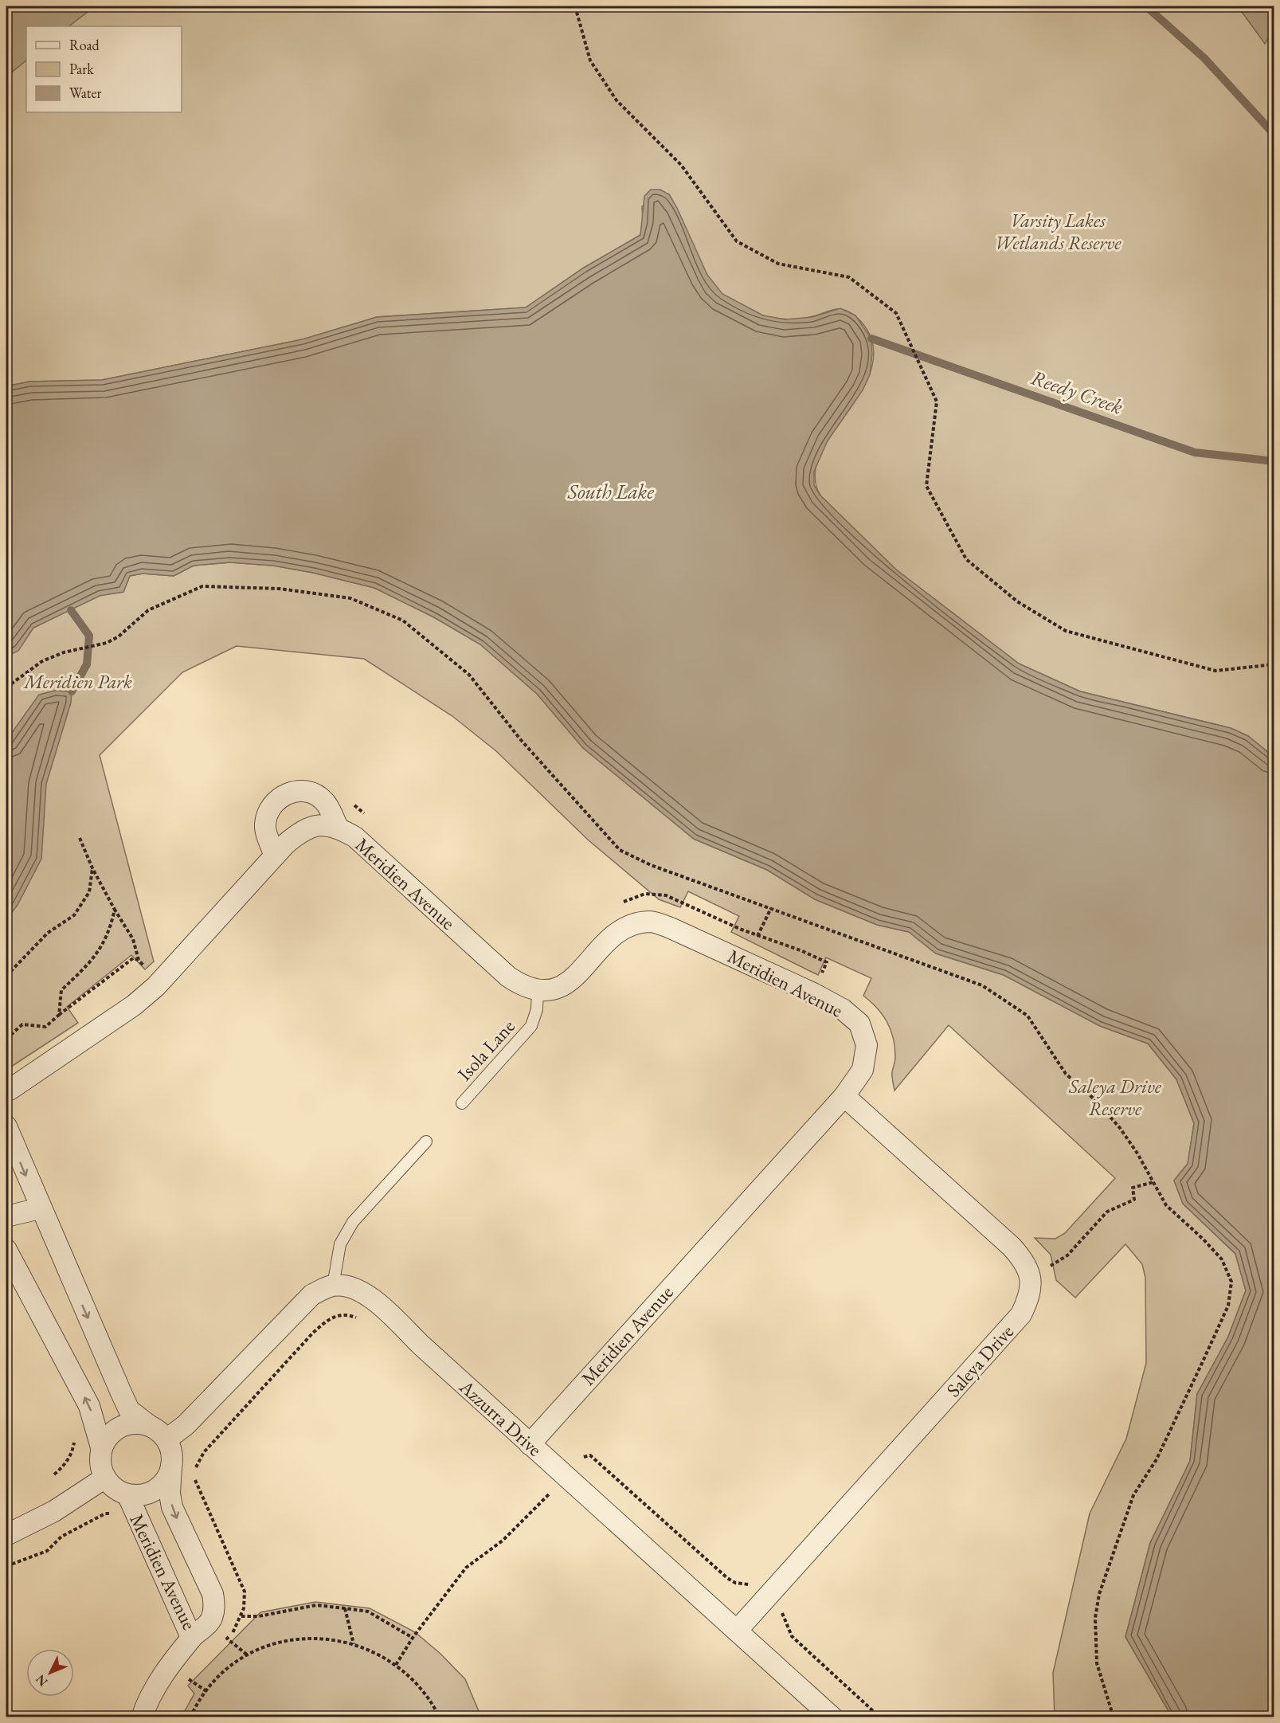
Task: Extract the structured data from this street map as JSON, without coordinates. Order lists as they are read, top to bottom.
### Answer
{
  "streets": {
    "street": ["Meridien Avenue", "Saleya Drive", "Azzurra Drive"],
    "lane": ["Isola Lane"]
  },
  "crossings": [
    ["Meridien Avenue", "Isola Lane"],
    ["Meridien Avenue", "Azzurra Drive"],
    ["Saleya Drive", "Azzurra Drive"]
  ],
  "water": ["Reedy Creek", "South Lake"],
  "parks": ["Varsity Lakes Wetlands Reserve", "Meridien Park", "Saleya Drive Reserve"],
  "legend": ["Road", "Park", "Water"],
  "north": "bottom left"
}
